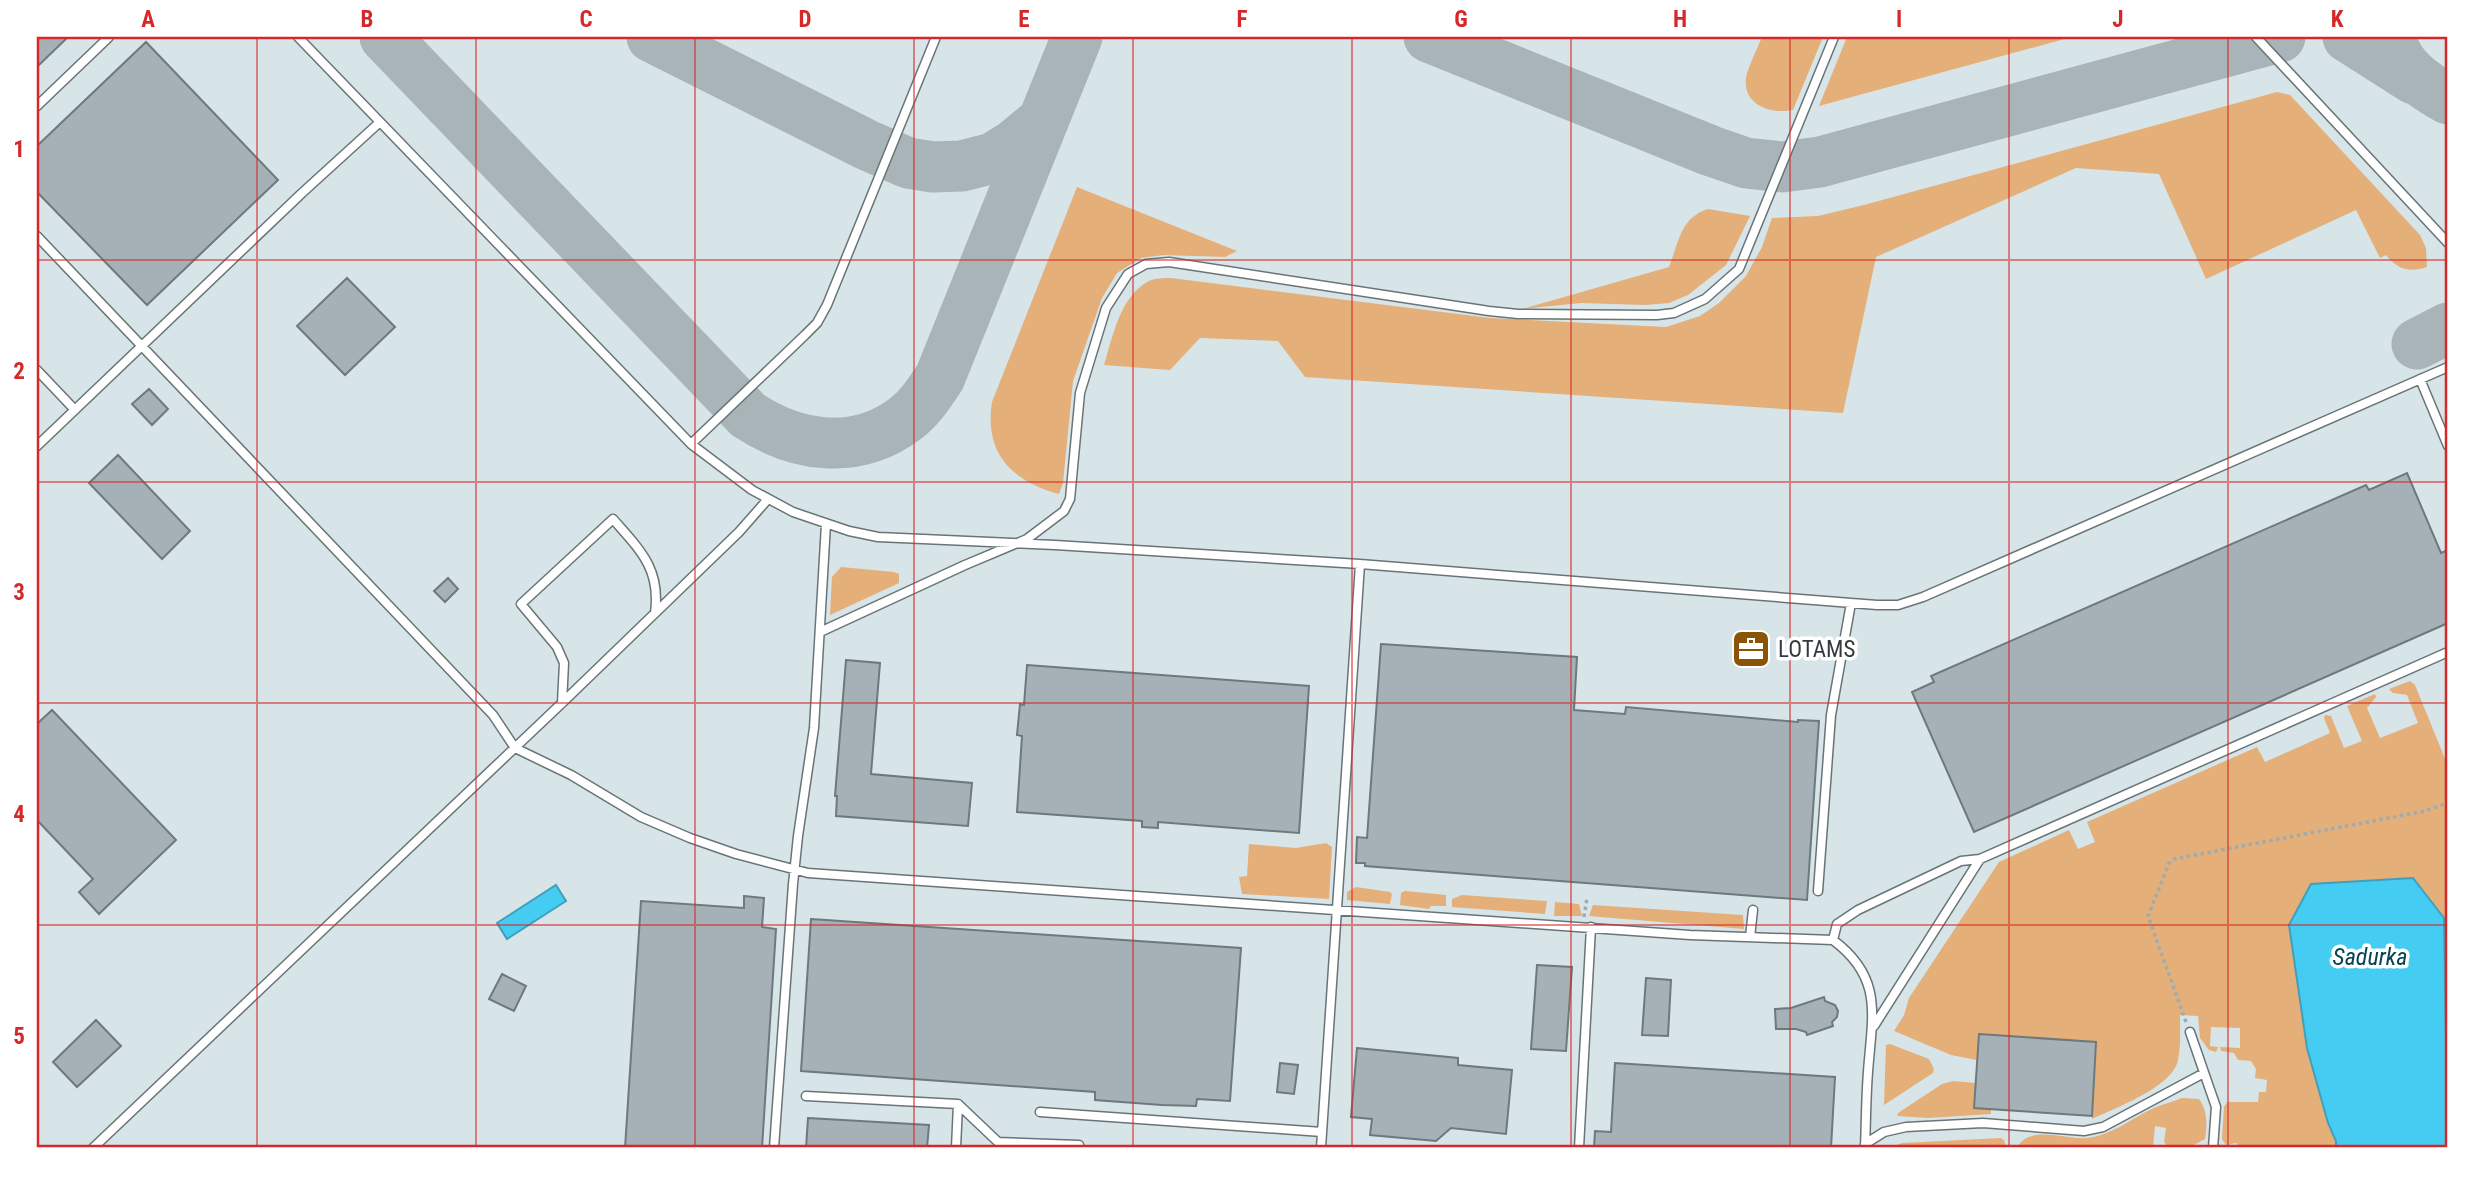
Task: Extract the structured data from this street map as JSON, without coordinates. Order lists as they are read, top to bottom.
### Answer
{
  "water": ["Sadurka"],
  "places": {
    "office": ["LOTAMS"]
  },
  "grid": {
    "columns": [
      "A",
      "B",
      "C",
      "D",
      "E",
      "F",
      "G",
      "H",
      "I",
      "J",
      "K"
    ],
    "rows": [
      "1",
      "2",
      "3",
      "4",
      "5"
    ]
  }
}
